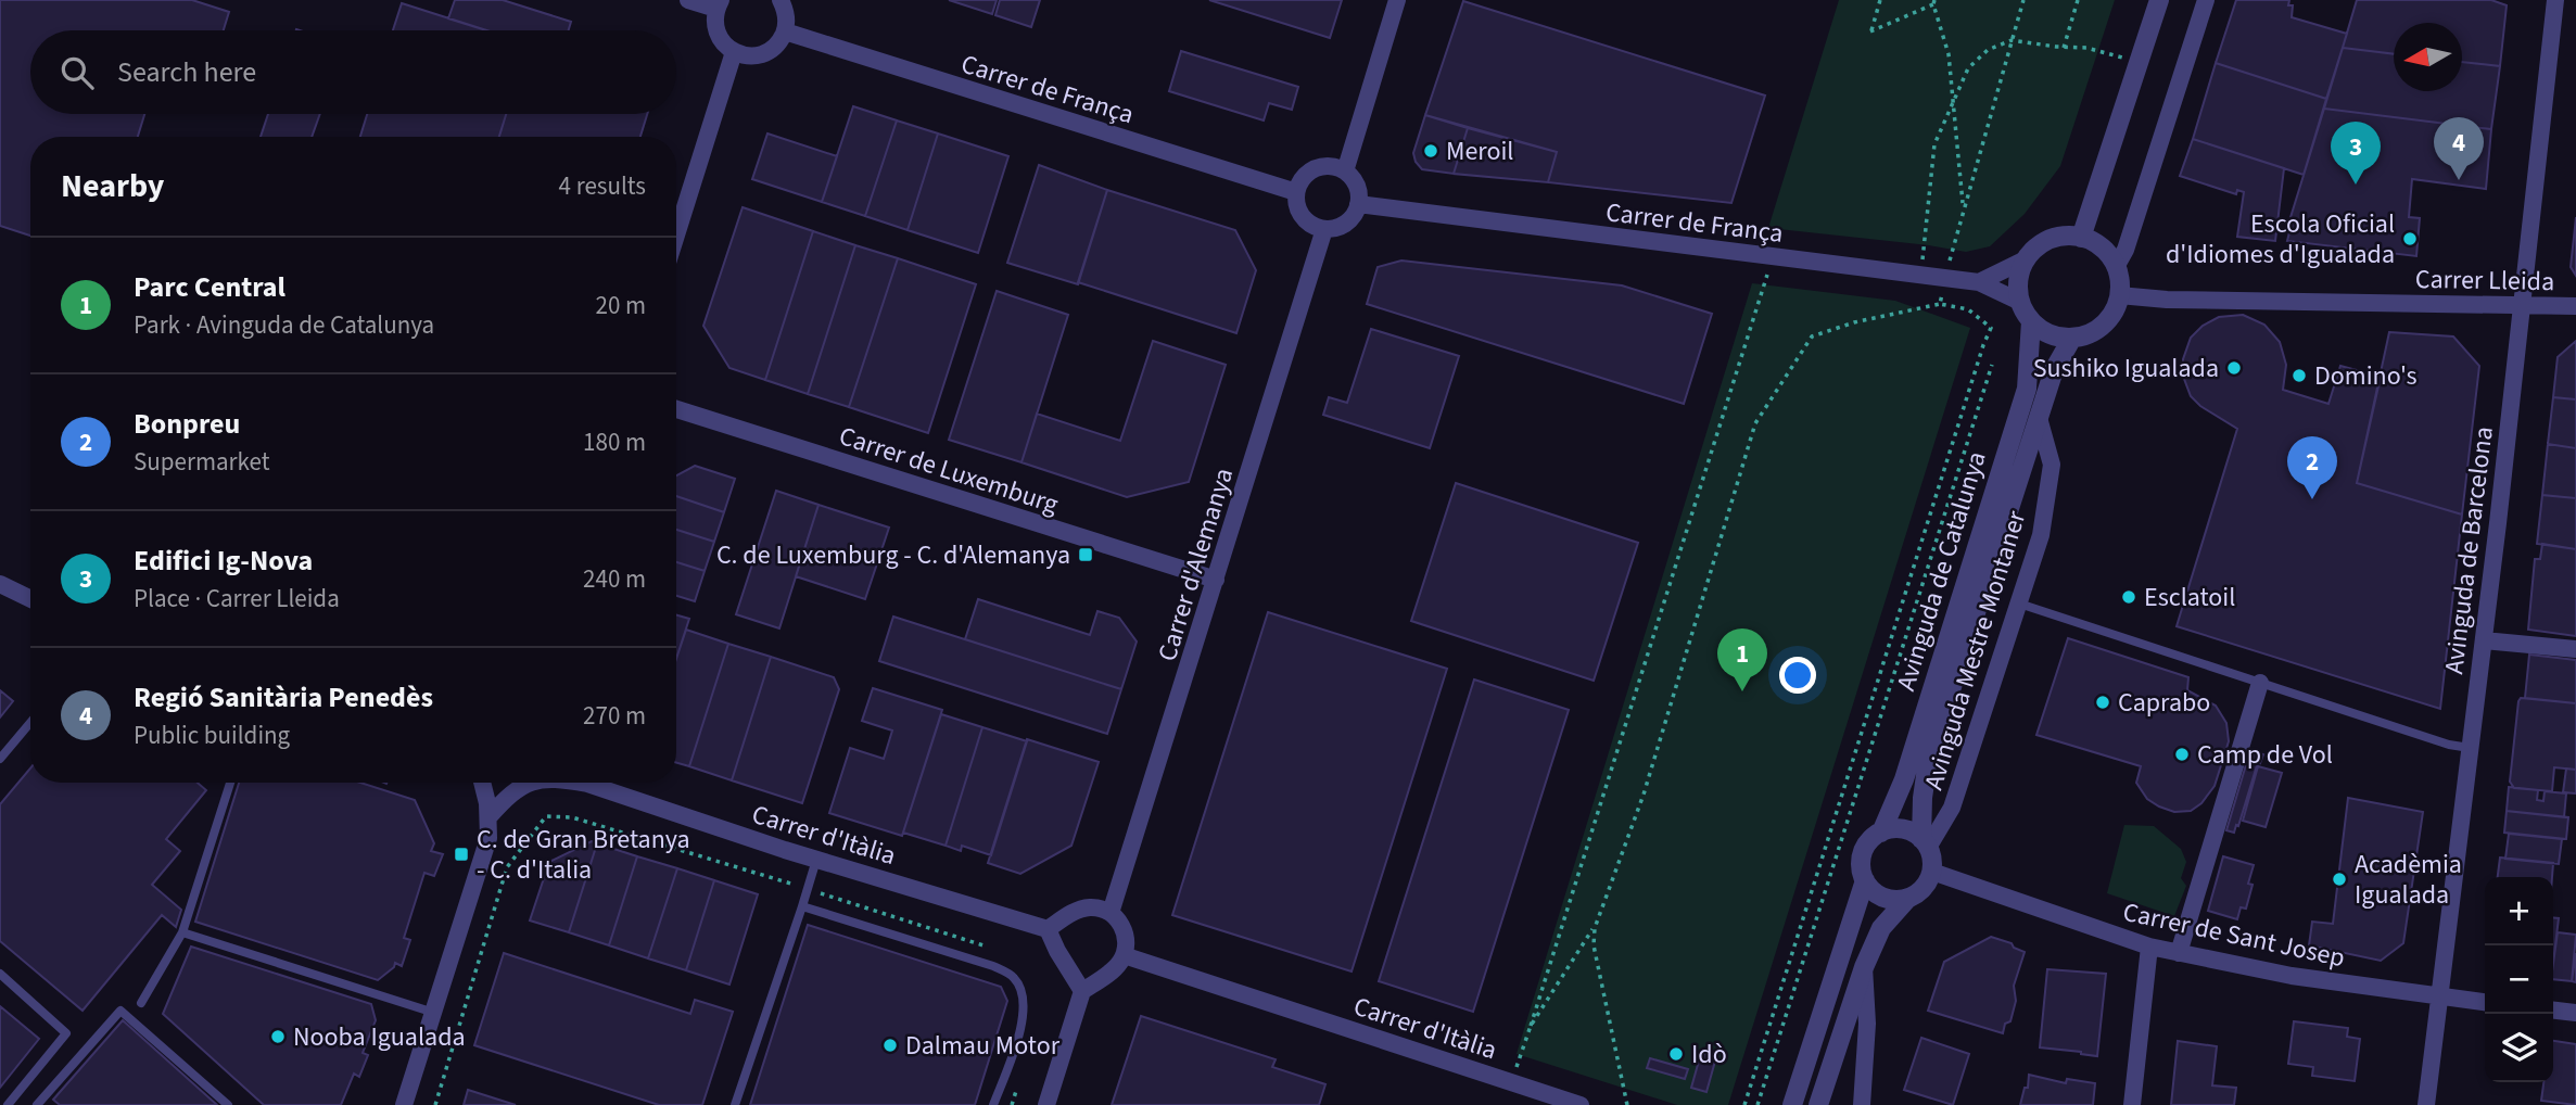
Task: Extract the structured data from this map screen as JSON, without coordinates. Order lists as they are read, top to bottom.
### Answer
{
  "streets": {
    "street": [
      "Carrer de França",
      "Carrer Lleida",
      "Carrer de Luxemburg",
      "Avinguda de Barcelona",
      "Carrer d'Alemanya",
      "Avinguda de Catalunya",
      "Avinguda Mestre Montaner",
      "Carrer d'Itàlia",
      "Carrer de Sant Josep"
    ]
  },
  "crossings": [
    ["Carrer de França", "Carrer Lleida"],
    ["Carrer de França", "Carrer d'Alemanya"],
    ["Carrer de França", "Avinguda de Catalunya"],
    ["Carrer Lleida", "Avinguda de Barcelona"],
    ["Carrer Lleida", "Avinguda de Catalunya"],
    ["Carrer de Luxemburg", "Carrer d'Alemanya"],
    ["Avinguda de Barcelona", "Carrer de Sant Josep"],
    ["Carrer d'Alemanya", "Carrer d'Itàlia"],
    ["Avinguda de Catalunya", "Avinguda Mestre Montaner"],
    ["Avinguda de Catalunya", "Carrer de Sant Josep"],
    ["Avinguda Mestre Montaner", "Carrer de Sant Josep"]
  ],
  "places": {
    "other": [
      "Meroil",
      "Escola Oficial d'Idiomes d'Igualada",
      "Sushiko Igualada",
      "Domino's",
      "Esclatoil",
      "Caprabo",
      "Camp de Vol",
      "Acadèmia Igualada",
      "Nooba Igualada",
      "Dalmau Motor",
      "Idò"
    ],
    "transit": ["C. de Luxemburg - C. d'Alemanya", "C. de Gran Bretanya - C. d'Italia"]
  },
  "north": "left",
  "page": {
    "search": "Search here",
    "pins": [
      "4",
      "3",
      "2",
      "1"
    ],
    "heading": ["Nearby", "4 results"],
    "list": [
      {
        "mark": "1",
        "name": "Parc Central",
        "note": "Park · Avinguda de Catalunya",
        "value": "20 m"
      },
      {
        "mark": "2",
        "name": "Bonpreu",
        "note": "Supermarket",
        "value": "180 m"
      },
      {
        "mark": "3",
        "name": "Edifici Ig-Nova",
        "note": "Place · Carrer Lleida",
        "value": "240 m"
      },
      {
        "mark": "4",
        "name": "Regió Sanitària Penedès",
        "note": "Public building",
        "value": "270 m"
      }
    ],
    "map_buttons": ["+", "−"]
  }
}
